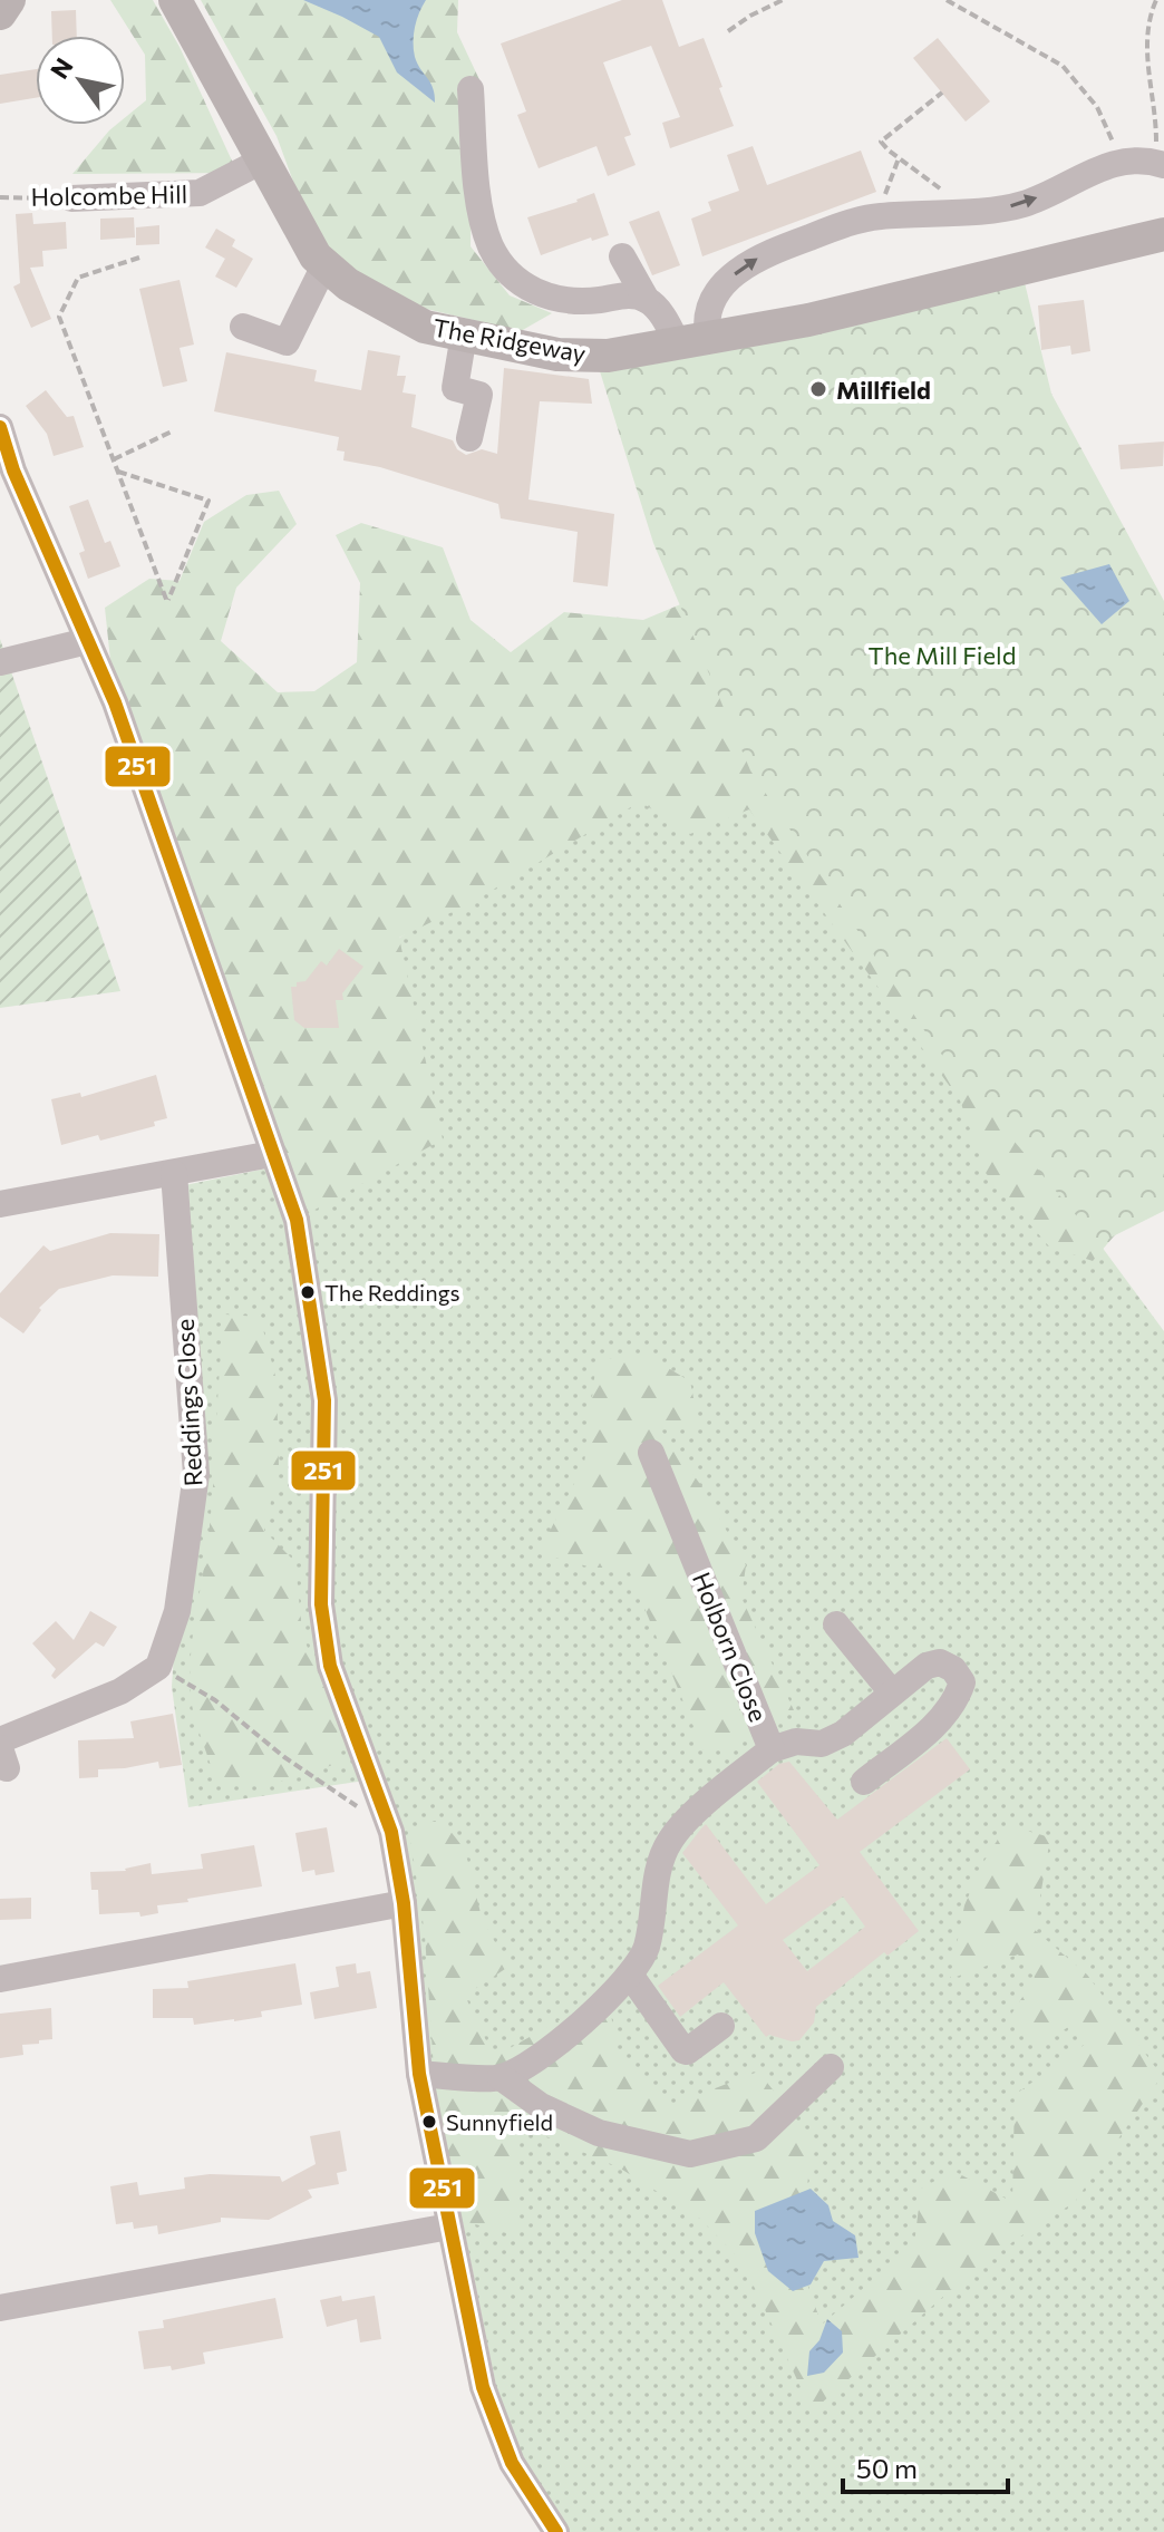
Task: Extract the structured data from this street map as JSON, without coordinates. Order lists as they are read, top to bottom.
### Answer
{
  "streets": {
    "main road": ["The Ridgeway"],
    "street": ["Holcombe Hill", "Reddings Close", "Holborn Close"]
  },
  "crossings": [
    ["Holcombe Hill", "The Ridgeway"]
  ],
  "parks": ["The Mill Field"],
  "places": ["Millfield", "The Reddings", "Sunnyfield"],
  "lines": ["transit line 251"],
  "scale_bar": "50 m",
  "north": "top left"
}
